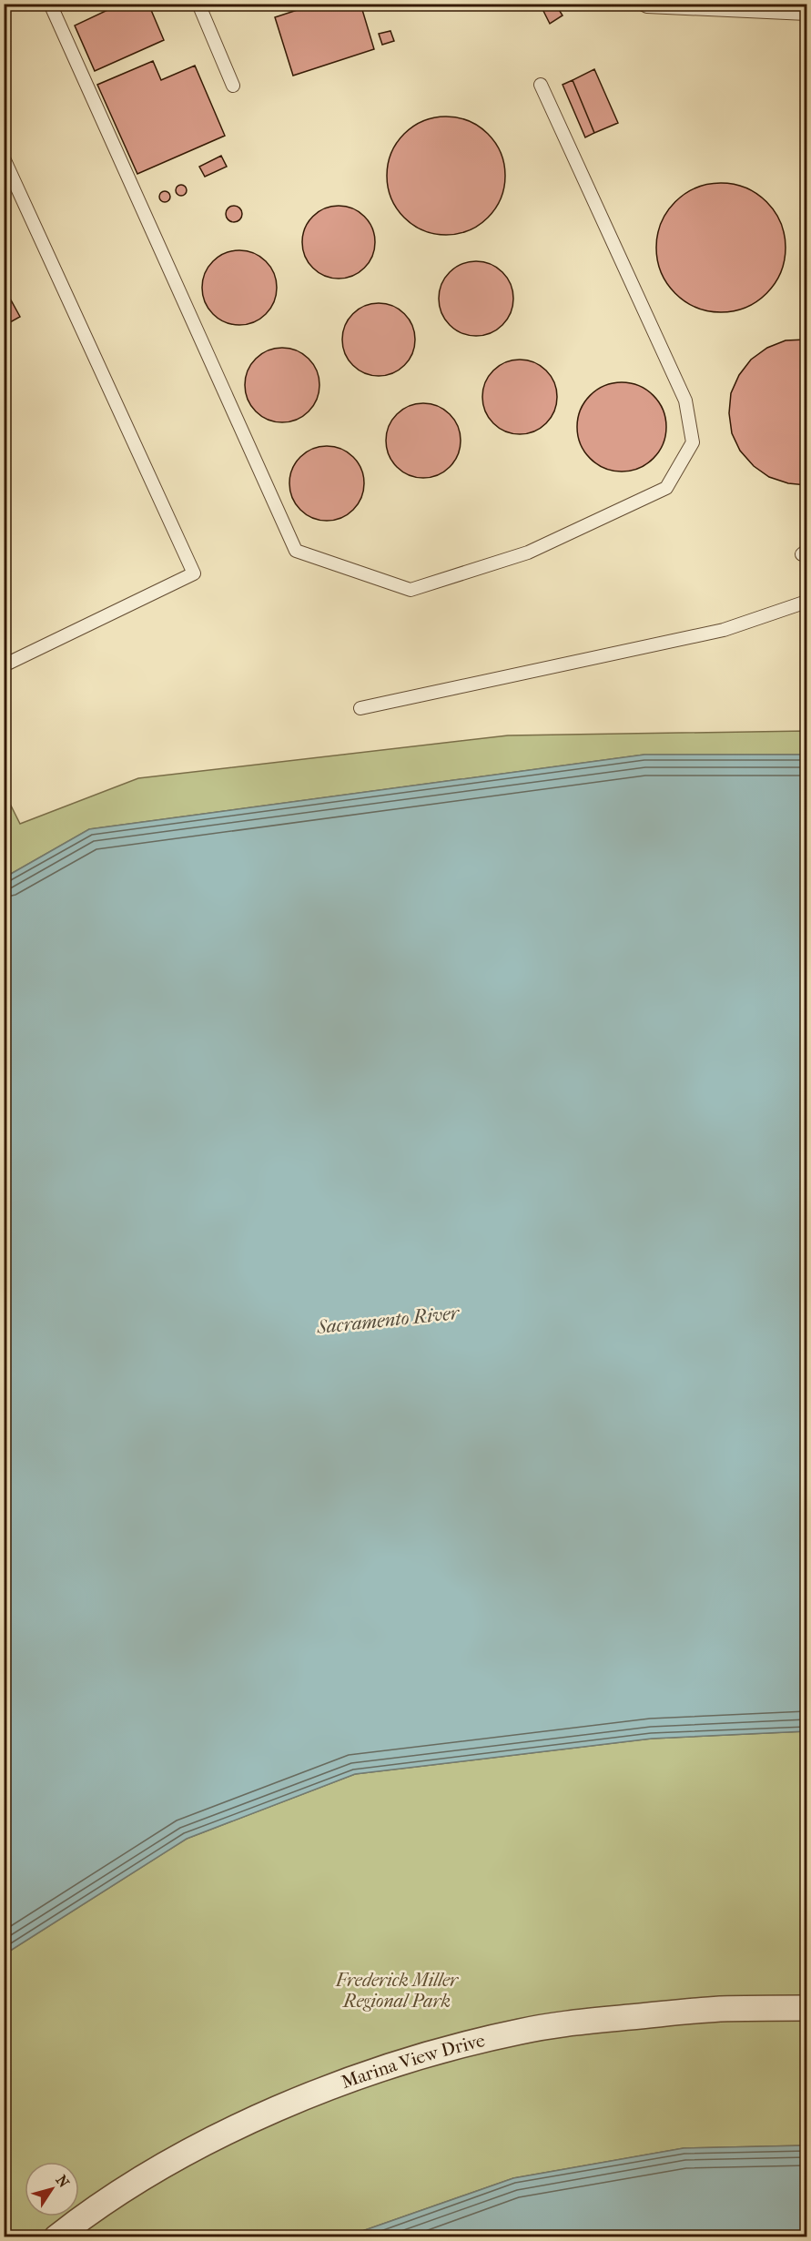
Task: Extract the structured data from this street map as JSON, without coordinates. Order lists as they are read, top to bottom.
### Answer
{
  "streets": {
    "street": ["Marina View Drive"]
  },
  "water": ["Sacramento River"],
  "parks": ["Frederick Miller Regional Park"],
  "north": "top right"
}
